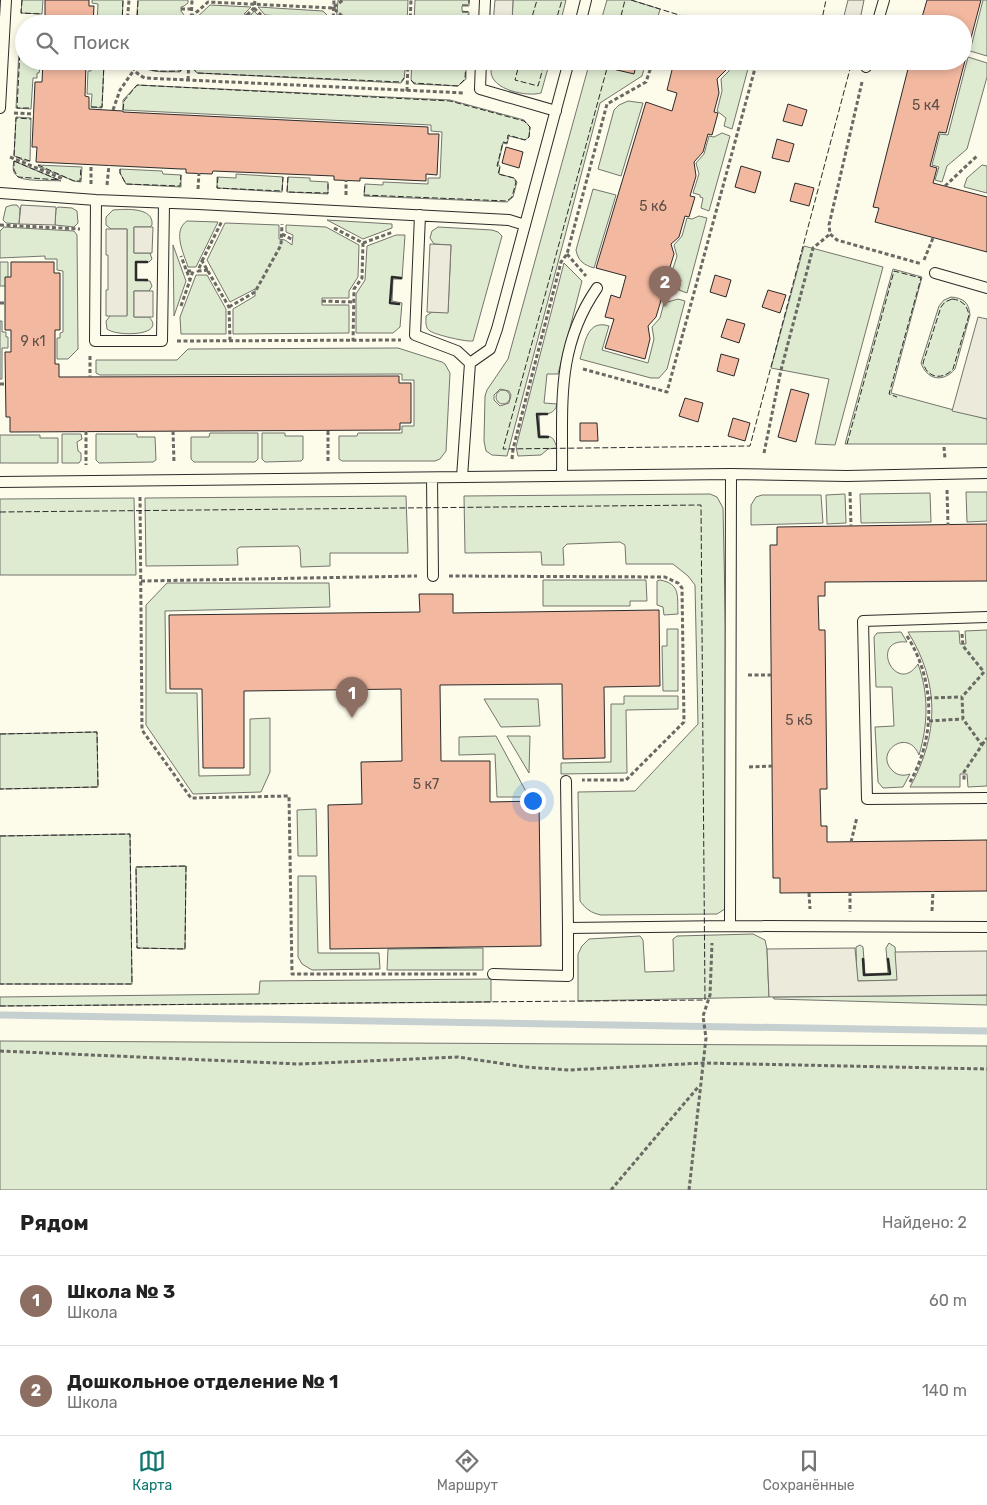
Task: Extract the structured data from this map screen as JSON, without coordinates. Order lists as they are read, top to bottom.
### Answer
{
  "house_numbers": [
    "5 к4",
    "5 к6",
    "9 к1",
    "5 к5",
    "5 к7"
  ],
  "page": {
    "search": "Поиск",
    "pins": ["2", "1"],
    "heading": ["Рядом", "Найдено: 2"],
    "list": [
      {
        "mark": "1",
        "name": "Школа № 3",
        "note": "Школа",
        "value": "60 m"
      },
      {
        "mark": "2",
        "name": "Дошкольное отделение № 1",
        "note": "Школа",
        "value": "140 m"
      }
    ],
    "nav": ["Карта", "Маршрут", "Сохранённые"]
  }
}
